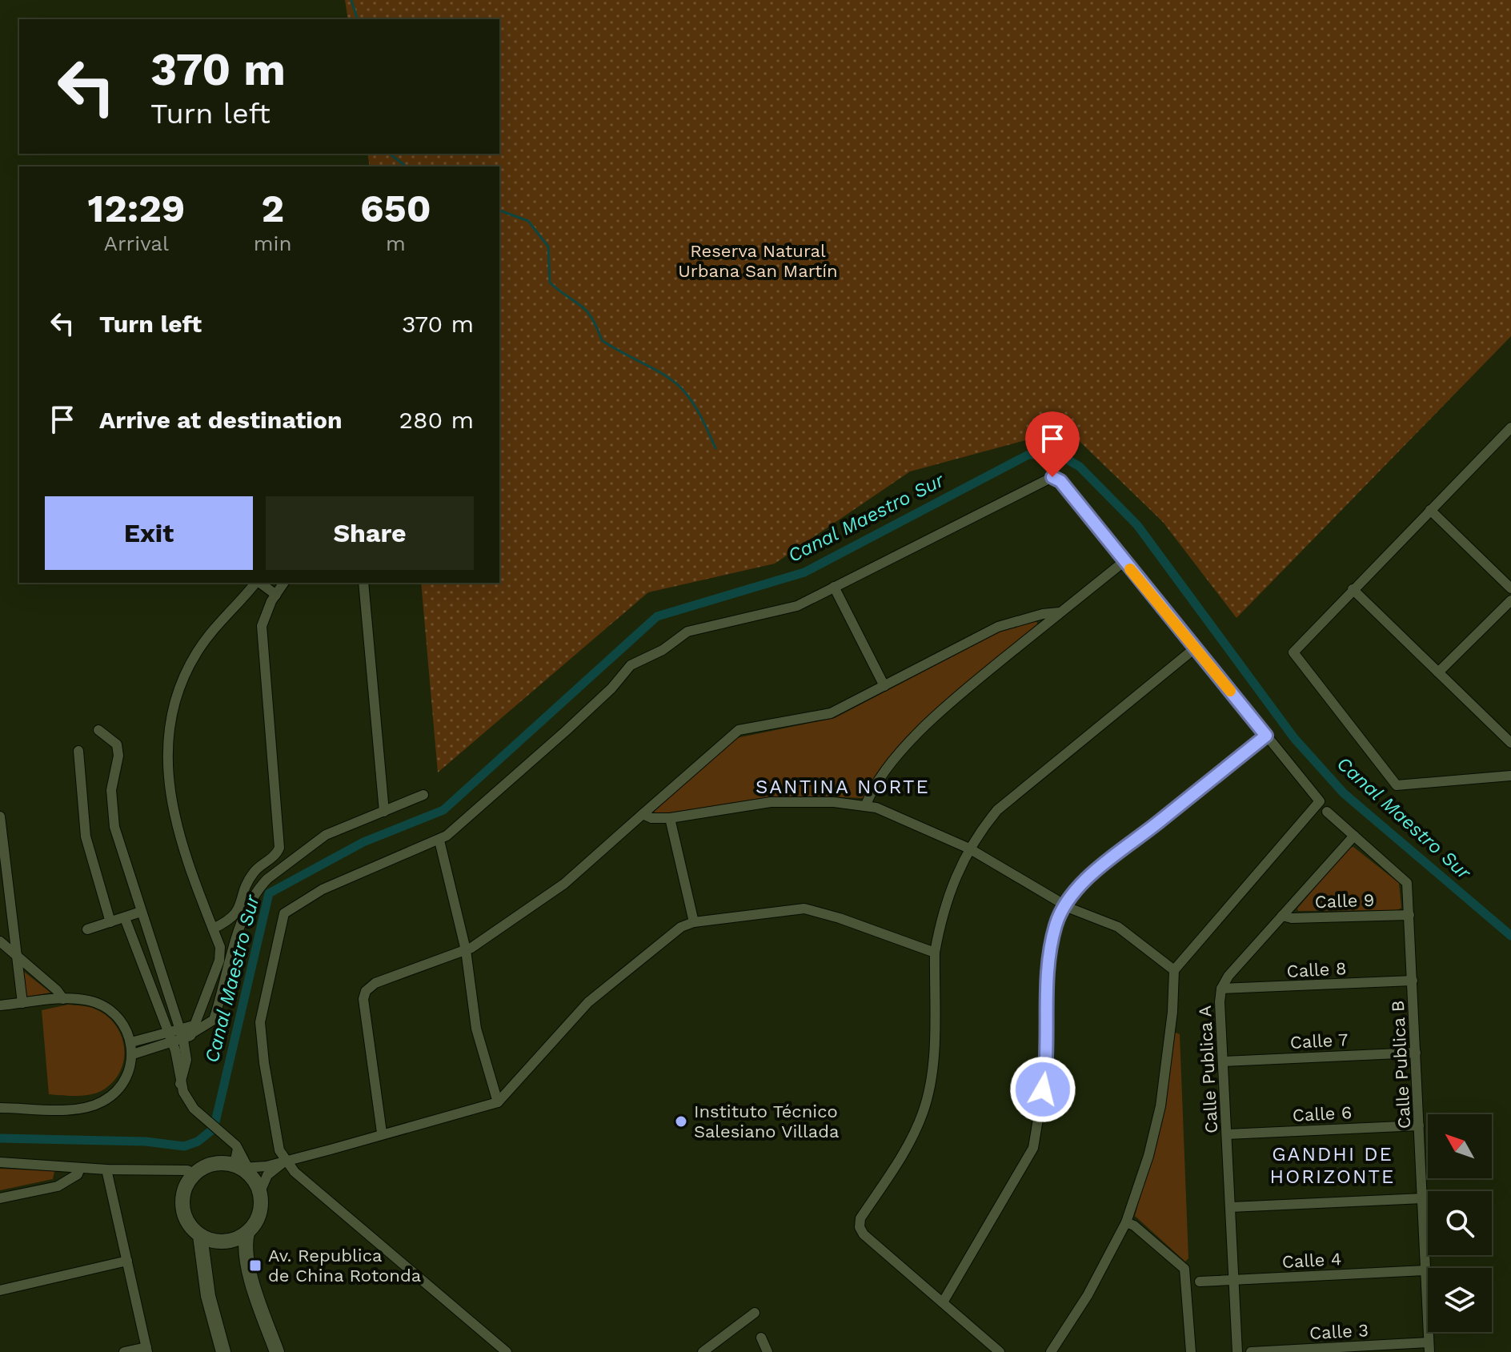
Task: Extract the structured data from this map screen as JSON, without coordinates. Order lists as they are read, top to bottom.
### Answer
{
  "streets": {
    "street": [
      "Calle 9",
      "Calle 8",
      "Calle 7",
      "Calle Publica B",
      "Calle Publica A",
      "Calle 6",
      "Calle 4",
      "Calle 3"
    ]
  },
  "crossings": [
    ["Calle 9", "Calle Publica B"],
    ["Calle 9", "Calle Publica A"],
    ["Calle 8", "Calle Publica B"],
    ["Calle 8", "Calle Publica A"],
    ["Calle 7", "Calle Publica B"],
    ["Calle 7", "Calle Publica A"],
    ["Calle Publica B", "Calle Publica A"],
    ["Calle Publica B", "Calle 6"],
    ["Calle Publica B", "Calle 4"],
    ["Calle Publica B", "Calle 3"],
    ["Calle Publica A", "Calle 6"],
    ["Calle Publica A", "Calle 4"]
  ],
  "districts": ["SANTINA NORTE", "GANDHI DE HORIZONTE"],
  "water": ["Canal Maestro Sur"],
  "parks": ["Reserva Natural Urbana San Martín"],
  "places": {
    "other": ["Instituto Técnico Salesiano Villada"],
    "transit": ["Av. Republica de China Rotonda"]
  },
  "north": "top left",
  "page": {
    "turn": ["370 m", "Turn left"],
    "eta": [
      "12:29",
      "Arrival",
      "2",
      "min",
      "650",
      "m"
    ],
    "list": [
      {
        "name": "Turn left",
        "value": "370 m"
      },
      {
        "name": "Arrive at destination",
        "value": "280 m"
      }
    ],
    "buttons": ["Exit", "Share"]
  }
}
